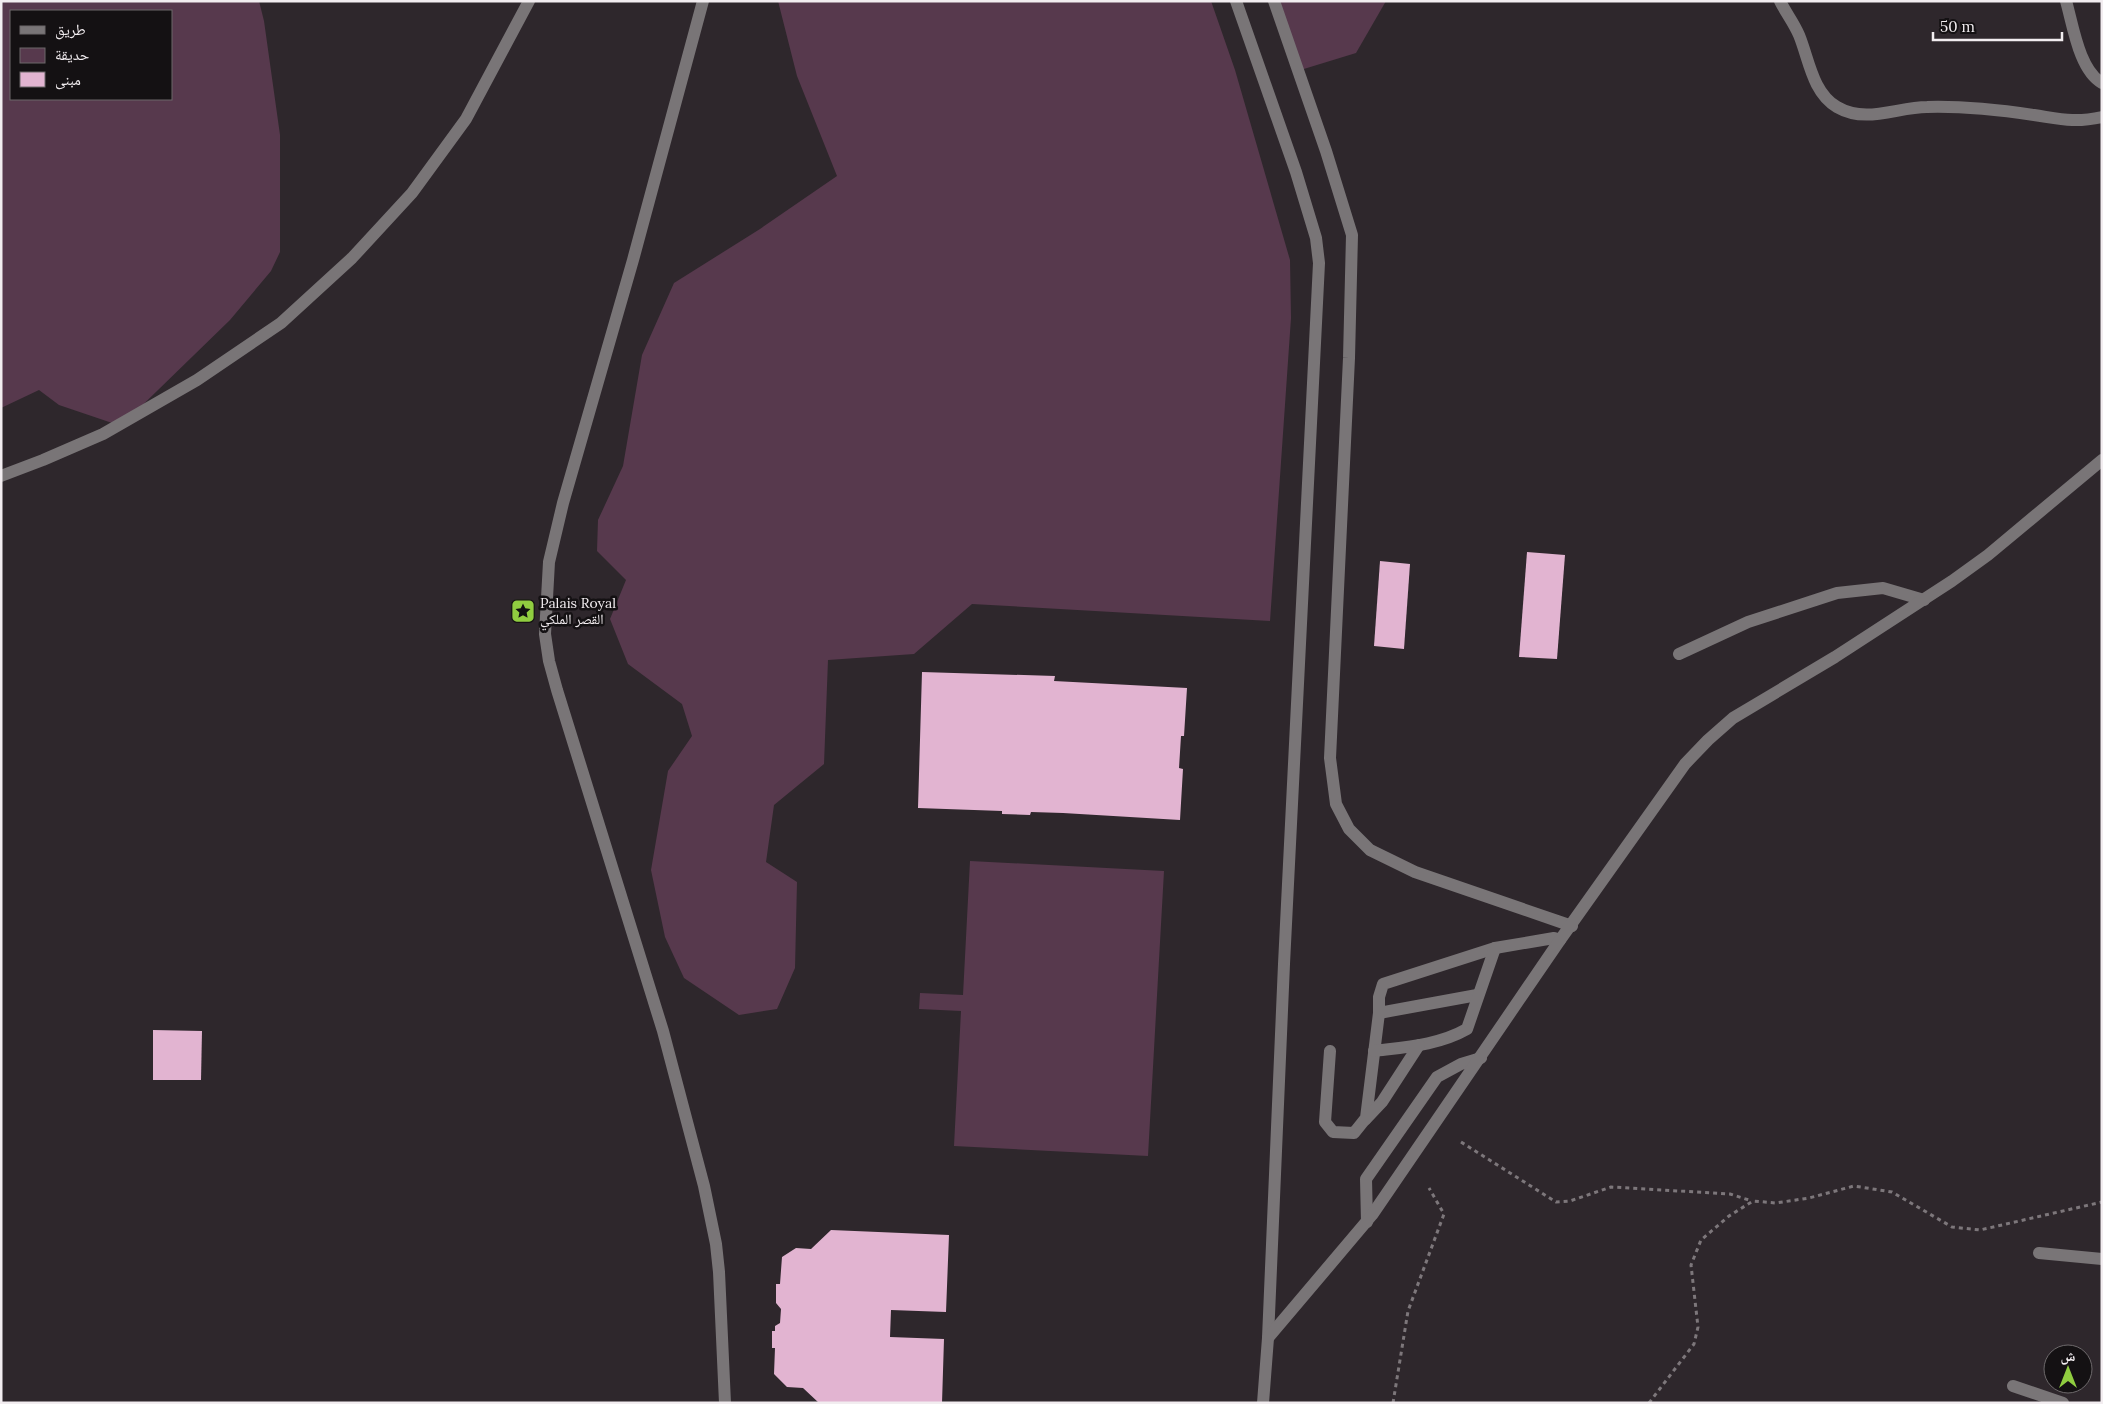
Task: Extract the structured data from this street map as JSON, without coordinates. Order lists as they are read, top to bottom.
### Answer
{
  "places": {
    "place": ["Palais Royal القصر الملكي"]
  },
  "legend": ["طريق", "حديقة", "مبنى"],
  "scale_bar": "50 m",
  "north": "top"
}
